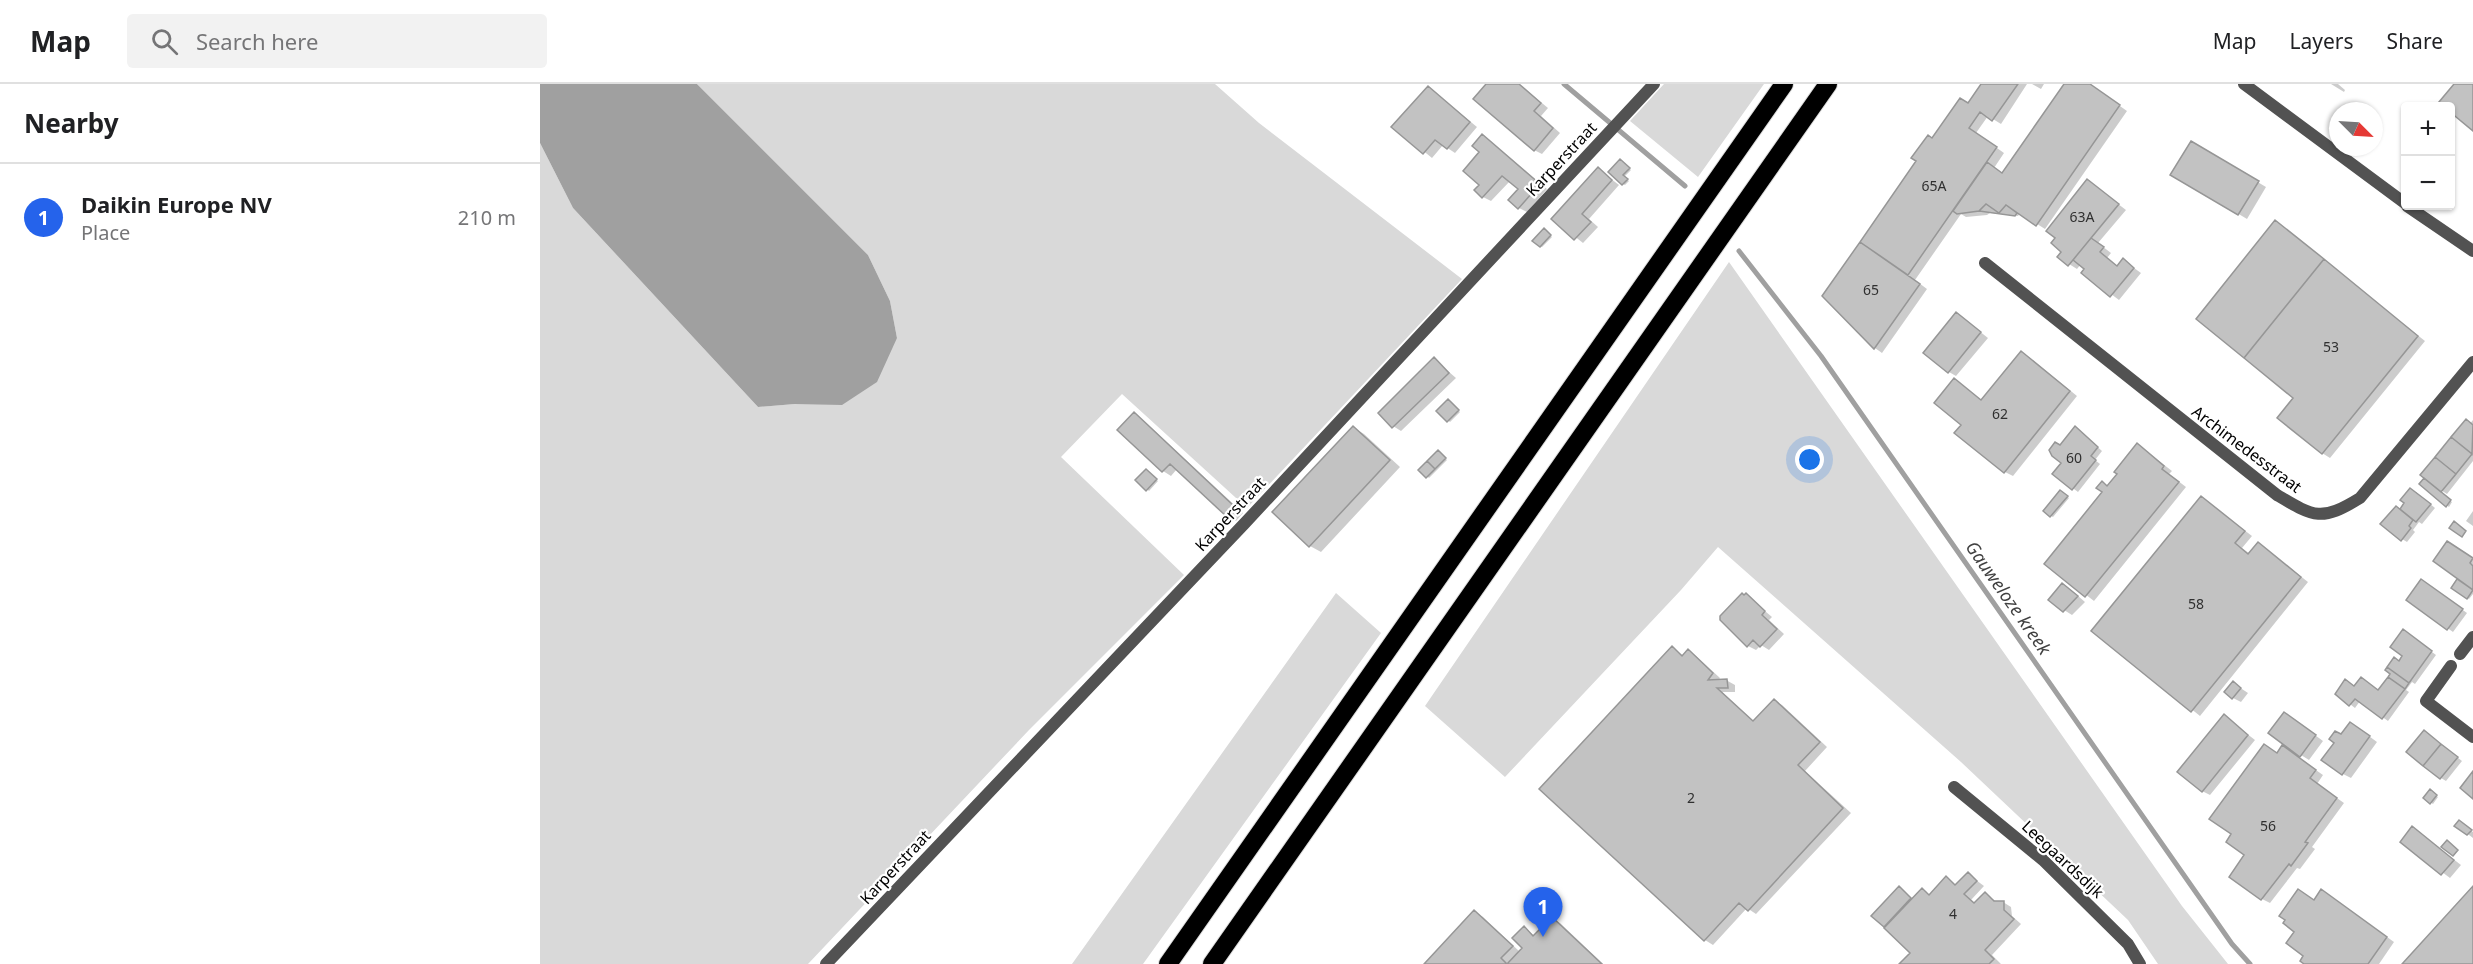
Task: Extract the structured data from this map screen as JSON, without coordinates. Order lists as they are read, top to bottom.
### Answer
{
  "streets": {
    "street": ["Karperstraat", "Archimedesstraat", "Leegaardsdijk"]
  },
  "water": ["Gauweloze kreek"],
  "house_numbers": [
    "65A",
    "63A",
    "65",
    "53",
    "62",
    "60",
    "58",
    "2",
    "56",
    "4"
  ],
  "north": "bottom right",
  "page": {
    "header": "Map",
    "search": "Search here",
    "nav": ["Map", "Layers", "Share"],
    "heading": "Nearby",
    "map_buttons": ["+", "−"],
    "list": [
      {
        "mark": "1",
        "name": "Daikin Europe NV",
        "note": "Place",
        "value": "210 m"
      }
    ],
    "pins": "1"
  }
}
